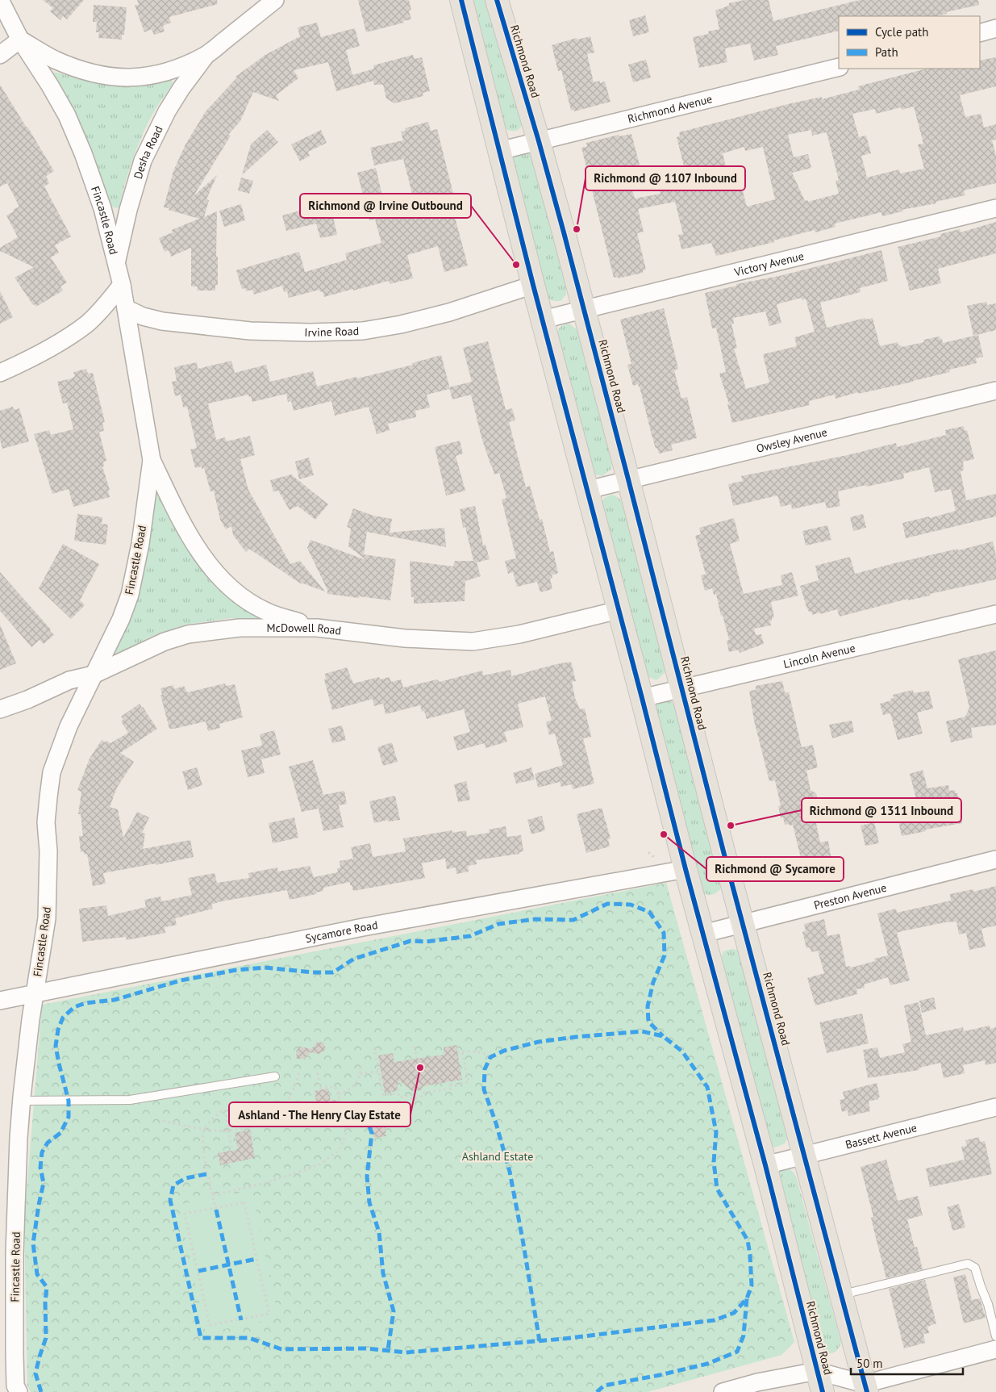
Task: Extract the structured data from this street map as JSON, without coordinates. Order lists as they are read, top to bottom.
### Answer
{
  "streets": {
    "main road": ["Richmond Road"],
    "street": [
      "Richmond Avenue",
      "Desha Road",
      "Fincastle Road",
      "Victory Avenue",
      "Irvine Road",
      "Owsley Avenue",
      "McDowell Road",
      "Lincoln Avenue",
      "Preston Avenue",
      "Sycamore Road",
      "Bassett Avenue"
    ]
  },
  "crossings": [
    ["Richmond Road", "Richmond Avenue"],
    ["Richmond Road", "Victory Avenue"],
    ["Richmond Road", "Irvine Road"],
    ["Richmond Road", "Owsley Avenue"],
    ["Richmond Road", "McDowell Road"],
    ["Richmond Road", "Lincoln Avenue"],
    ["Richmond Road", "Preston Avenue"],
    ["Richmond Road", "Sycamore Road"],
    ["Richmond Road", "Bassett Avenue"],
    ["Desha Road", "Fincastle Road"],
    ["Fincastle Road", "Irvine Road"],
    ["Fincastle Road", "McDowell Road"],
    ["Fincastle Road", "Sycamore Road"]
  ],
  "parks": ["Ashland Estate"],
  "places": [
    "Richmond @ 1107 Inbound",
    "Richmond @ Irvine Outbound",
    "Richmond @ 1311 Inbound",
    "Richmond @ Sycamore",
    "Ashland - The Henry Clay Estate"
  ],
  "legend": ["Cycle path", "Path"],
  "scale_bar": "50 m"
}
